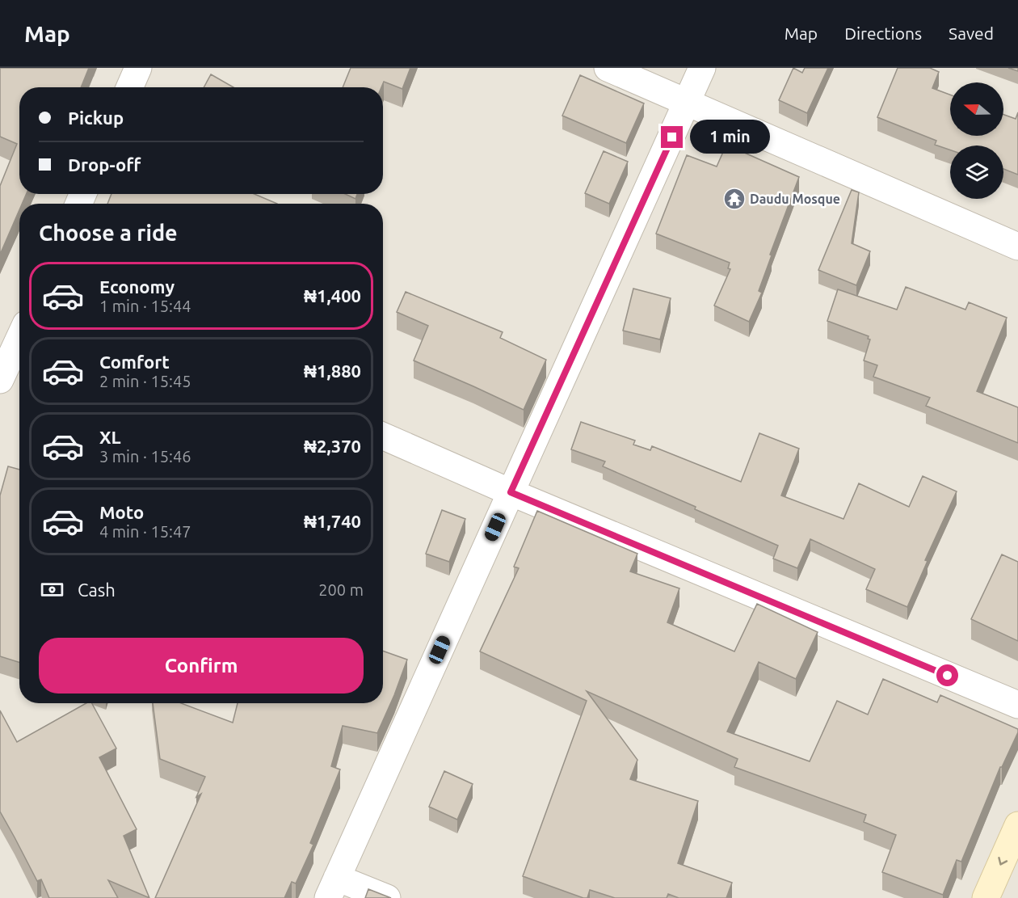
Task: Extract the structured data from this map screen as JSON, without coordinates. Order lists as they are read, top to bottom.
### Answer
{
  "places": {
    "temple": ["Daudu Mosque"]
  },
  "north": "left",
  "page": {
    "header": "Map",
    "nav": ["Map", "Directions", "Saved"],
    "banner": ["Pickup", "Drop-off"],
    "bubble": "1 min",
    "heading": "Choose a ride",
    "list": [
      {
        "name": "Economy",
        "note": "1 min · 15:44",
        "value": "₦1,400"
      },
      {
        "name": "Comfort",
        "note": "2 min · 15:45",
        "value": "₦1,880"
      },
      {
        "name": "XL",
        "note": "3 min · 15:46",
        "value": "₦2,370"
      },
      {
        "name": "Moto",
        "note": "4 min · 15:47",
        "value": "₦1,740"
      }
    ],
    "pay": ["Cash", "200 m"],
    "buttons": "Confirm"
  }
}
